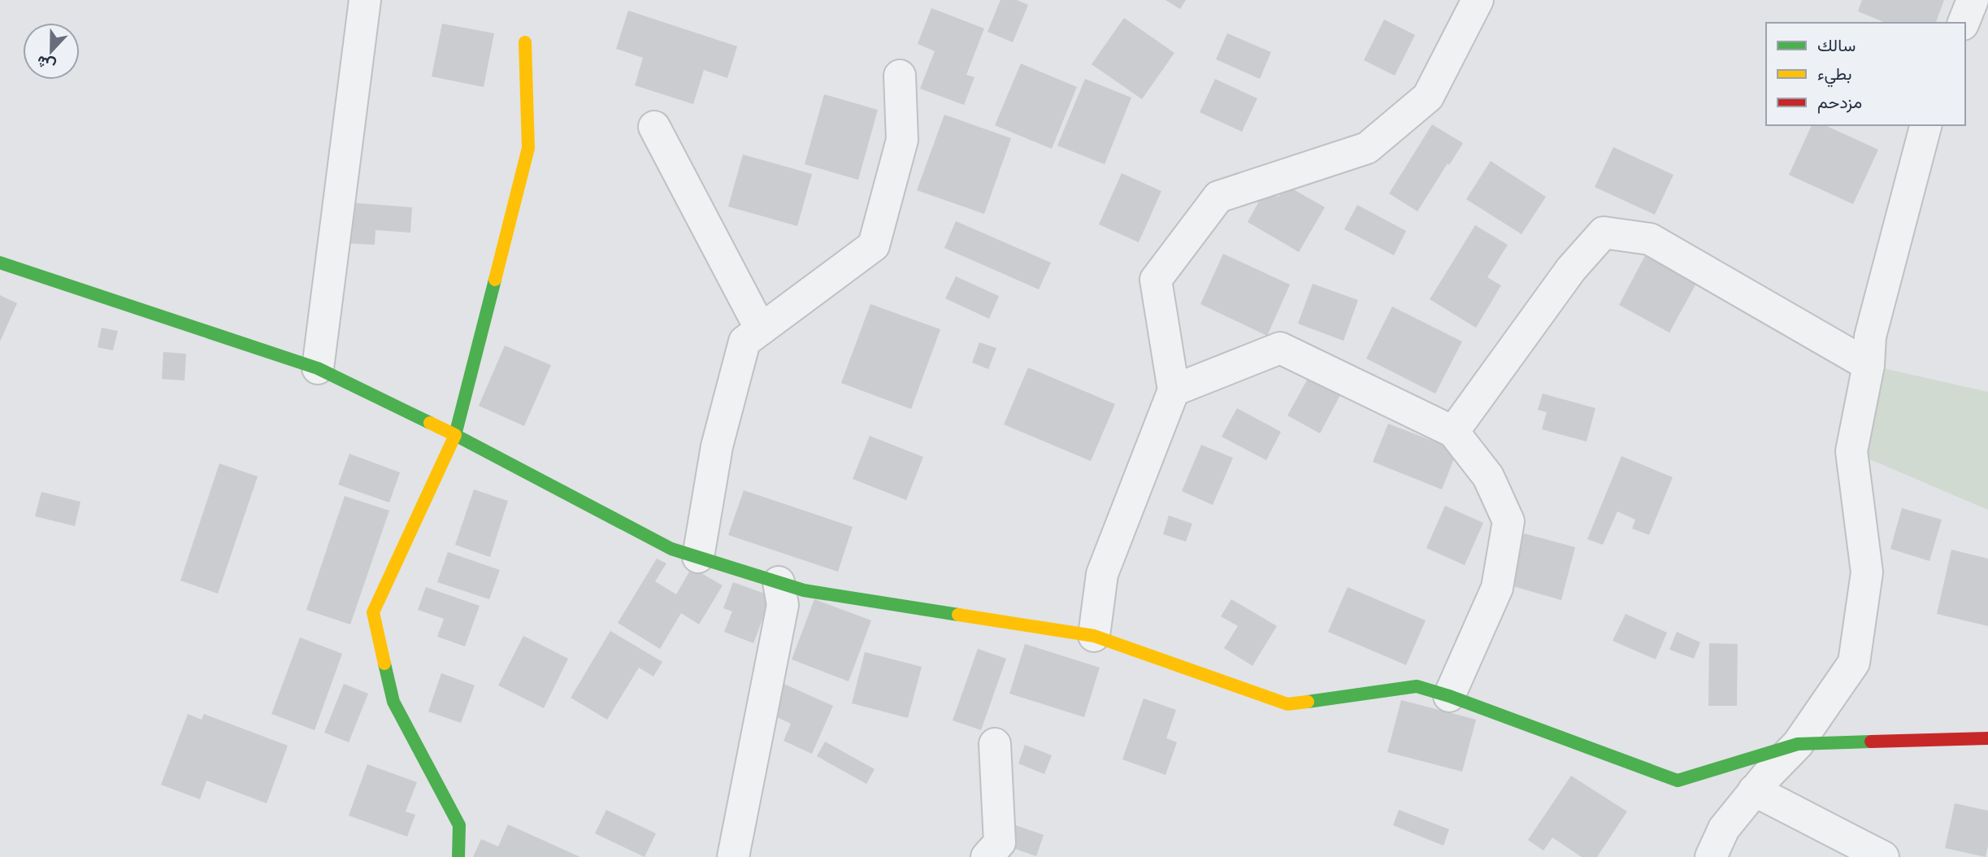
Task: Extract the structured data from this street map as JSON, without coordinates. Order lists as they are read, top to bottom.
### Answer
{
  "legend": ["سالك", "بطيء", "مزدحم"],
  "north": "bottom"
}
